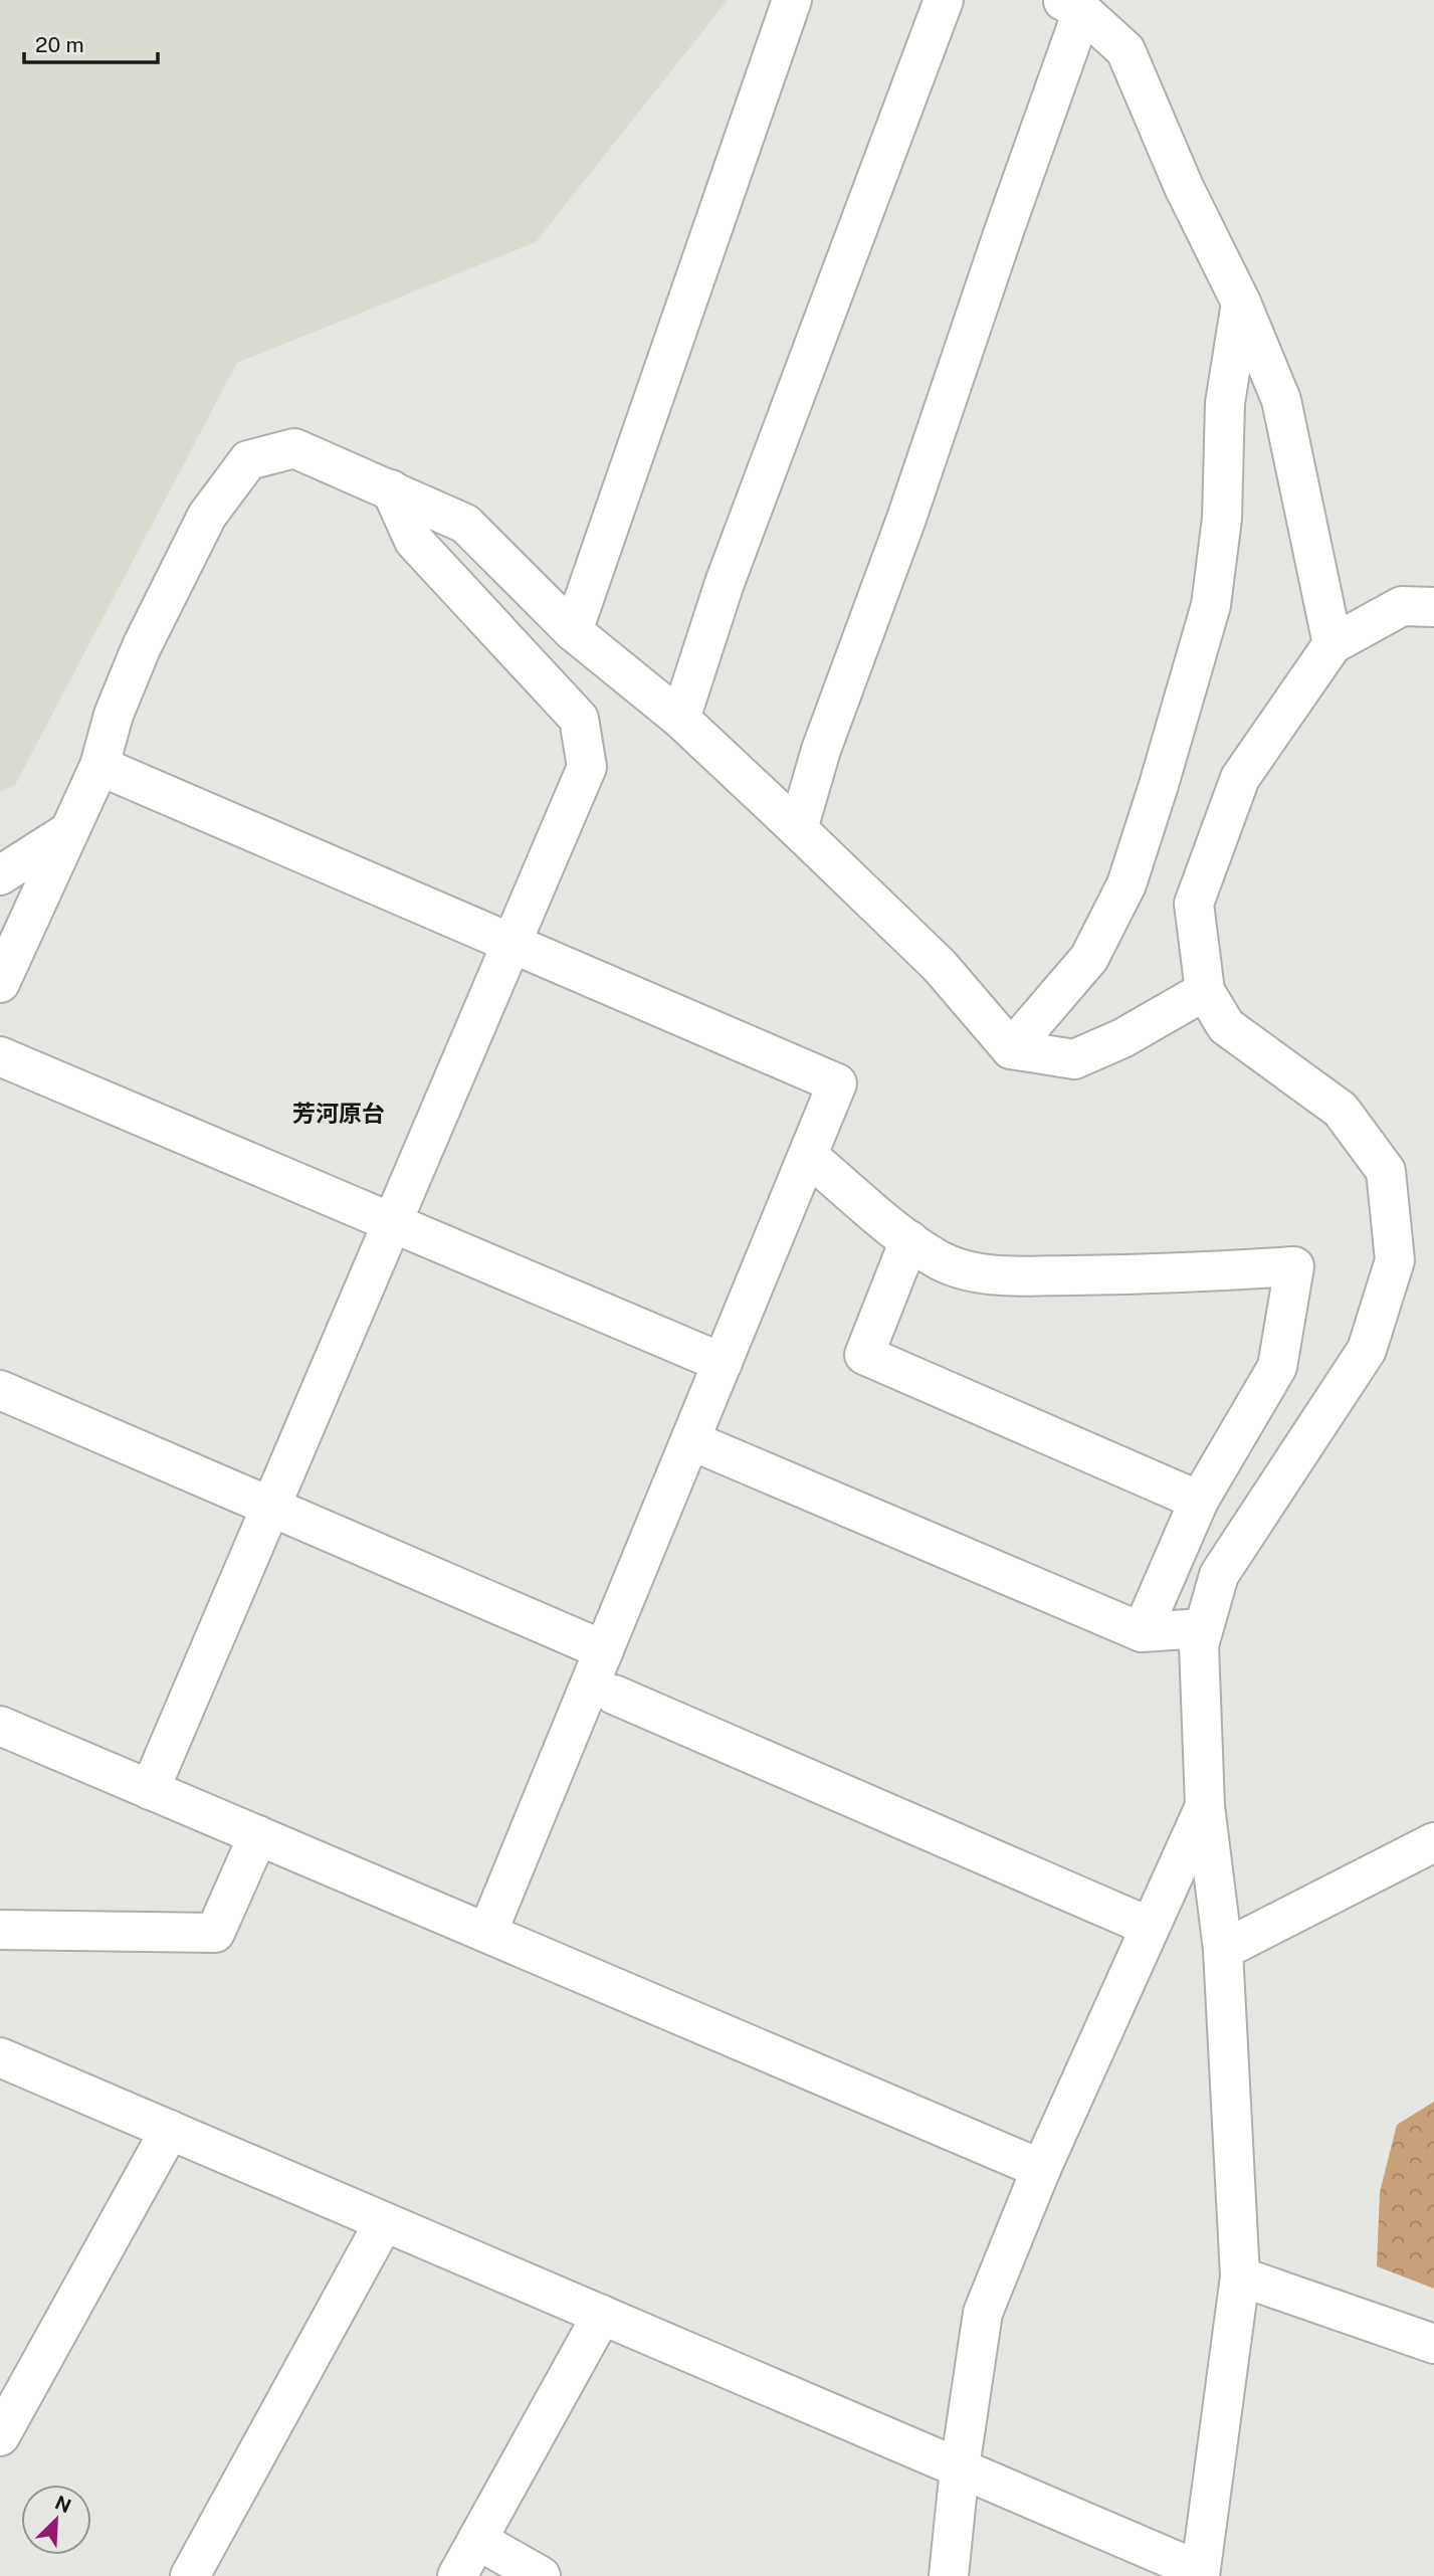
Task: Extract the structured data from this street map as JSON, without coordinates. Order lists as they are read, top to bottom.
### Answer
{
  "districts": ["芳河原台"],
  "scale_bar": "20 m",
  "north": "top right"
}
